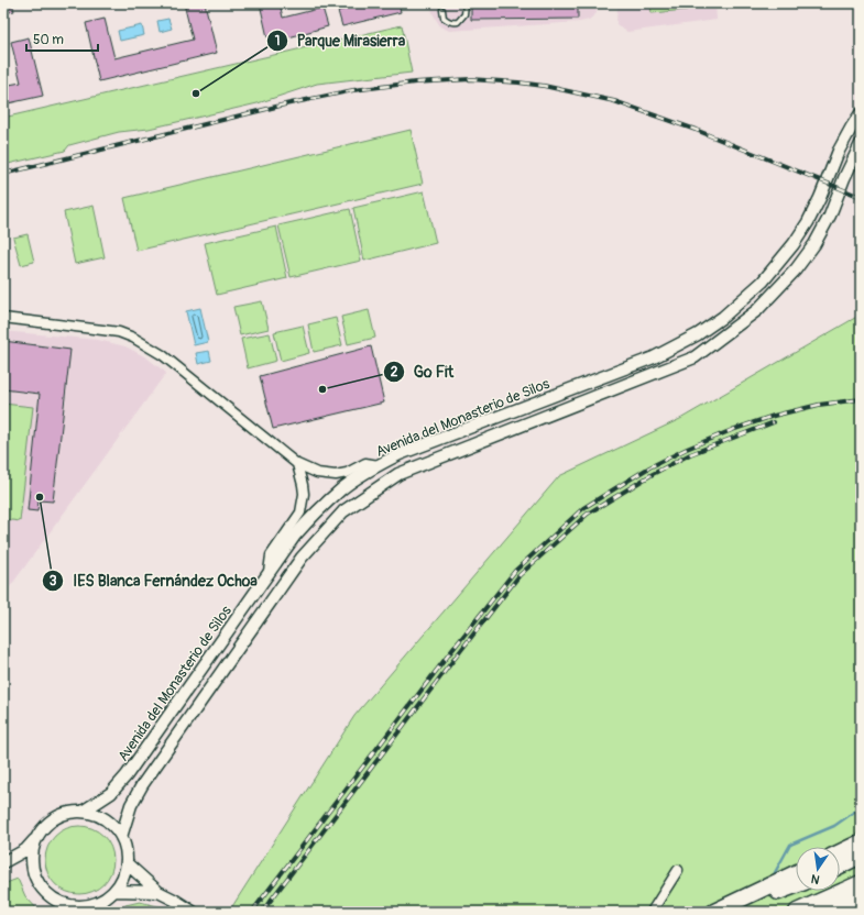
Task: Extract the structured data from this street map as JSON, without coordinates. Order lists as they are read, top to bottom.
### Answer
{
  "streets": {
    "street": ["Avenida del Monasterio de Silos"]
  },
  "places": ["Parque Mirasierra", "Go Fit", "IES Blanca Fernández Ochoa"],
  "scale_bar": "50 m",
  "north": "bottom"
}
